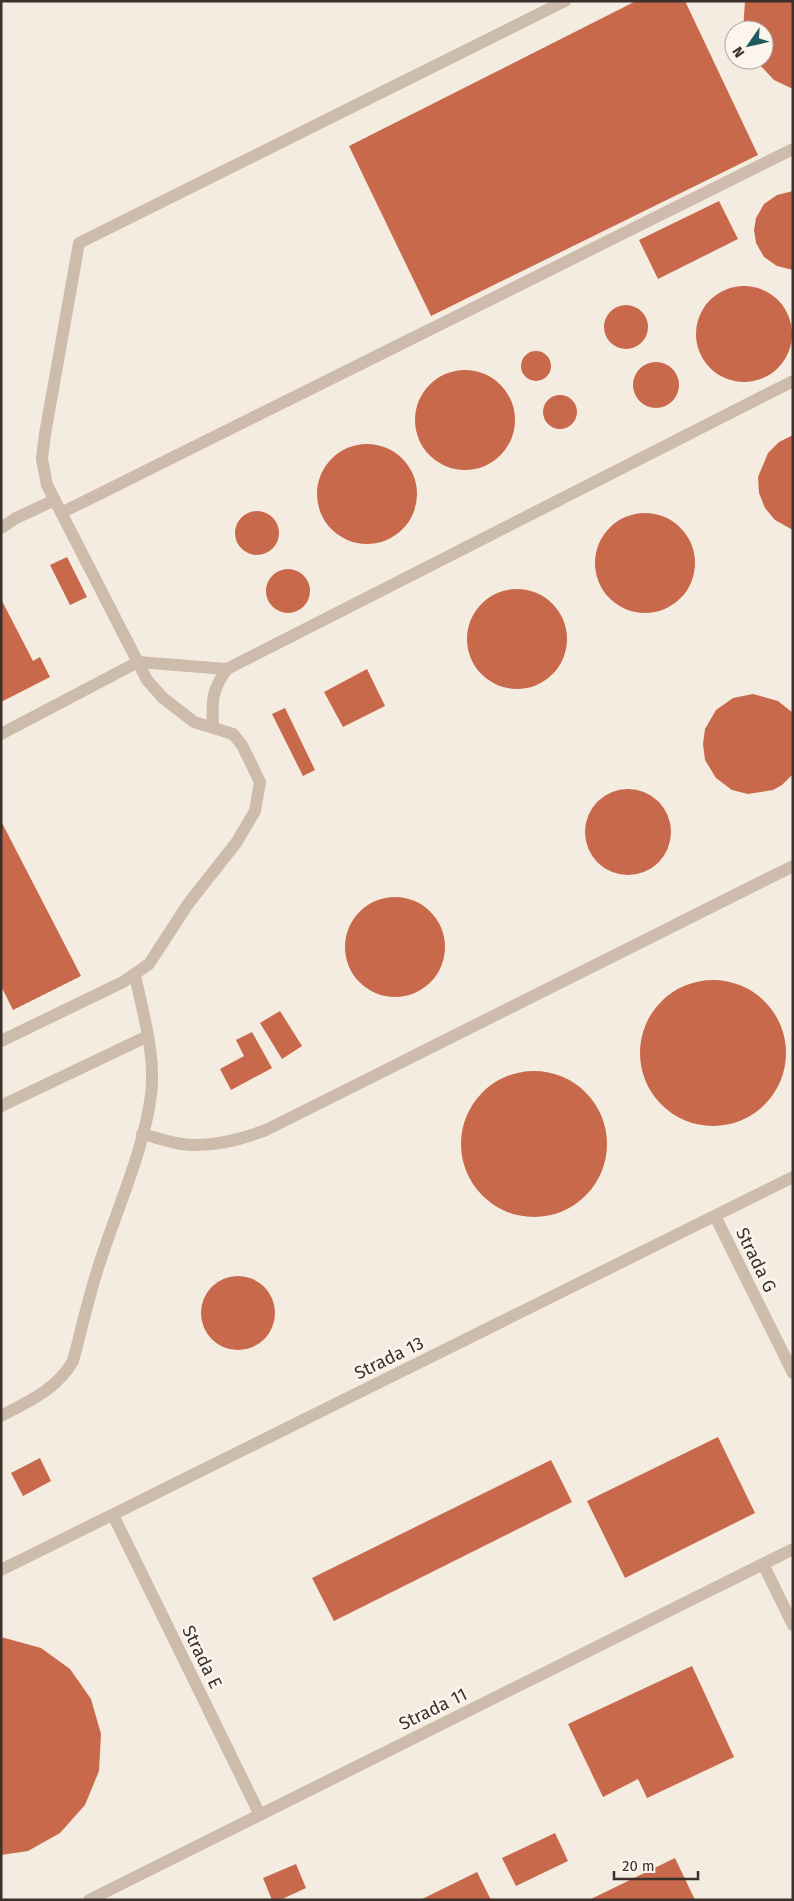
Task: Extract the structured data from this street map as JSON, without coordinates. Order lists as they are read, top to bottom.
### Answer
{
  "streets": {
    "lane": [
      "Strada G",
      "Strada 13",
      "Strada E",
      "Strada 11"
    ]
  },
  "crossings": [
    ["Strada G", "Strada 13"],
    ["Strada 13", "Strada E"],
    ["Strada E", "Strada 11"]
  ],
  "scale_bar": "20 m",
  "north": "bottom left"
}
